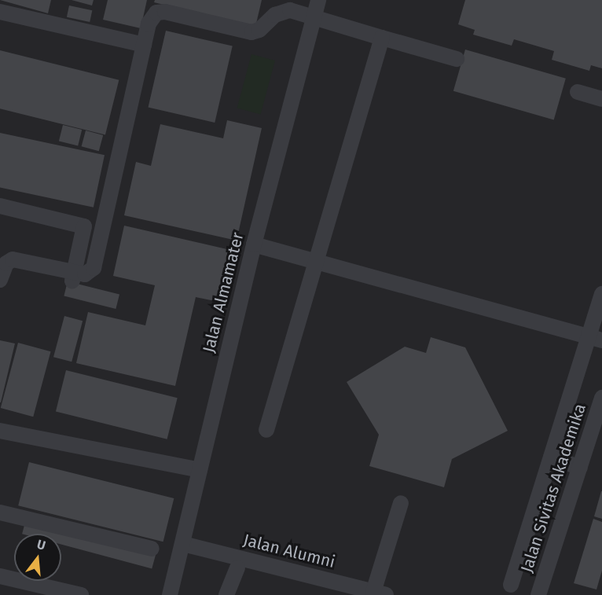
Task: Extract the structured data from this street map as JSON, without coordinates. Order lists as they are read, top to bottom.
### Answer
{
  "streets": {
    "street": ["Jalan Almamater", "Jalan Sivitas Akademika", "Jalan Alumni"]
  },
  "crossings": [
    ["Jalan Almamater", "Jalan Alumni"]
  ],
  "north": "top"
}
